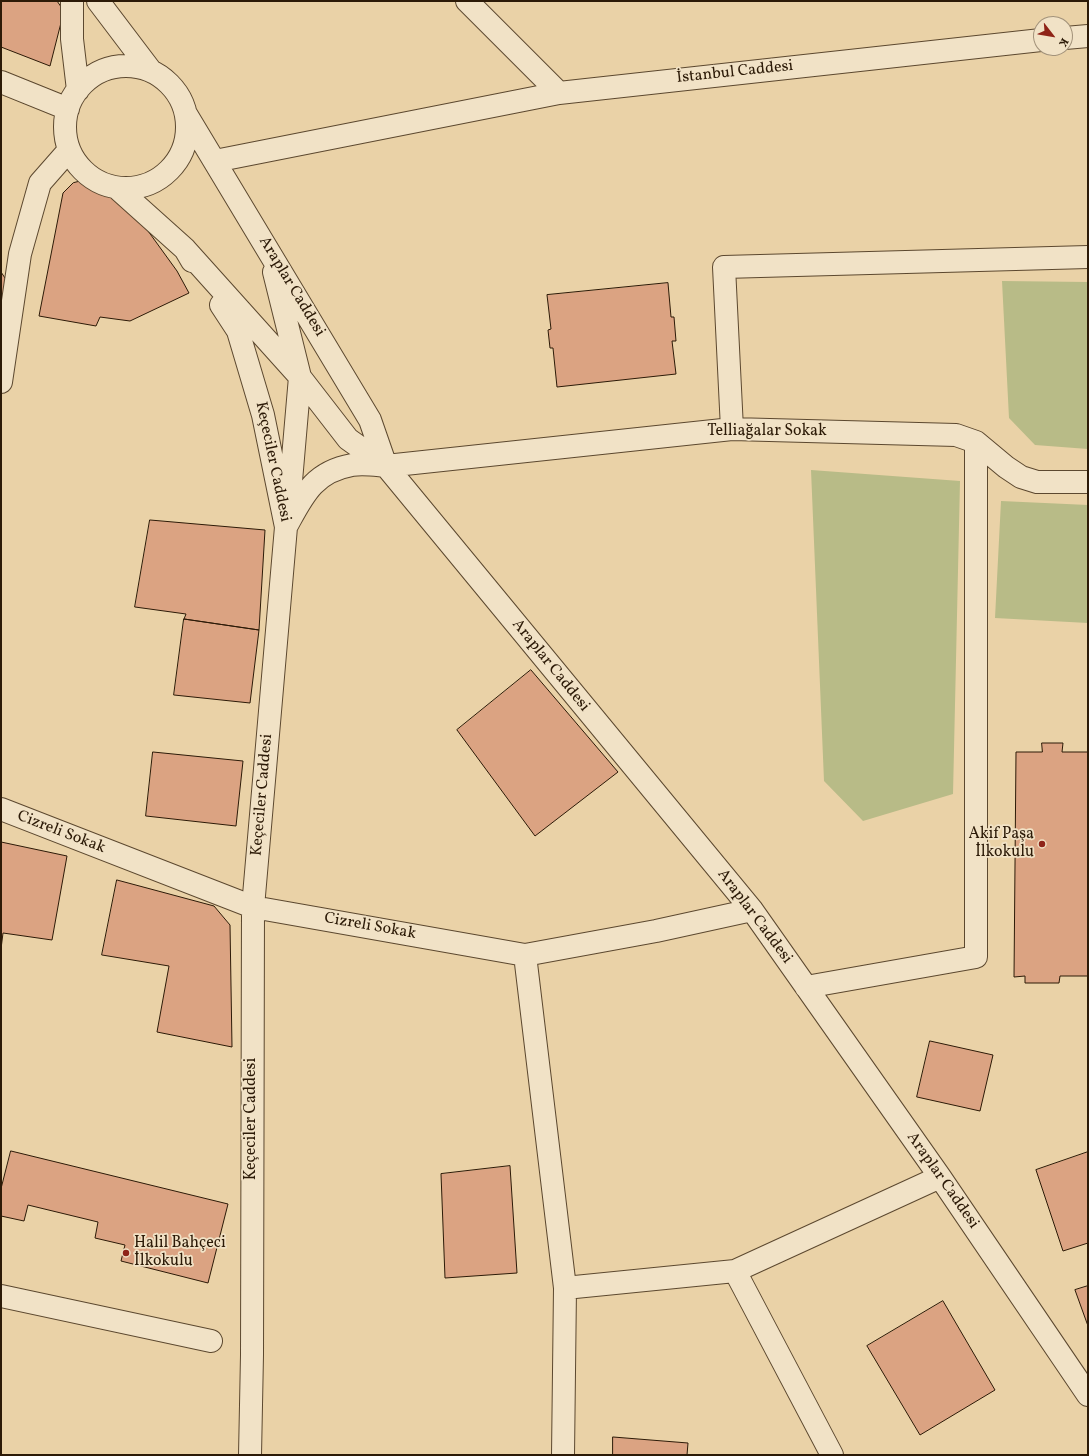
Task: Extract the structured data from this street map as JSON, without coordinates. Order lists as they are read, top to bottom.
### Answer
{
  "streets": {
    "street": [
      "İstanbul Caddesi",
      "Araplar Caddesi",
      "Telliağalar Sokak",
      "Keçeciler Caddesi",
      "Cizreli Sokak"
    ]
  },
  "crossings": [
    ["İstanbul Caddesi", "Araplar Caddesi"],
    ["Araplar Caddesi", "Telliağalar Sokak"],
    ["Araplar Caddesi", "Keçeciler Caddesi"],
    ["Araplar Caddesi", "Cizreli Sokak"],
    ["Telliağalar Sokak", "Keçeciler Caddesi"],
    ["Keçeciler Caddesi", "Cizreli Sokak"]
  ],
  "places": ["Akif Paşa İlkokulu", "Halil Bahçeci İlkokulu"],
  "north": "bottom right"
}
